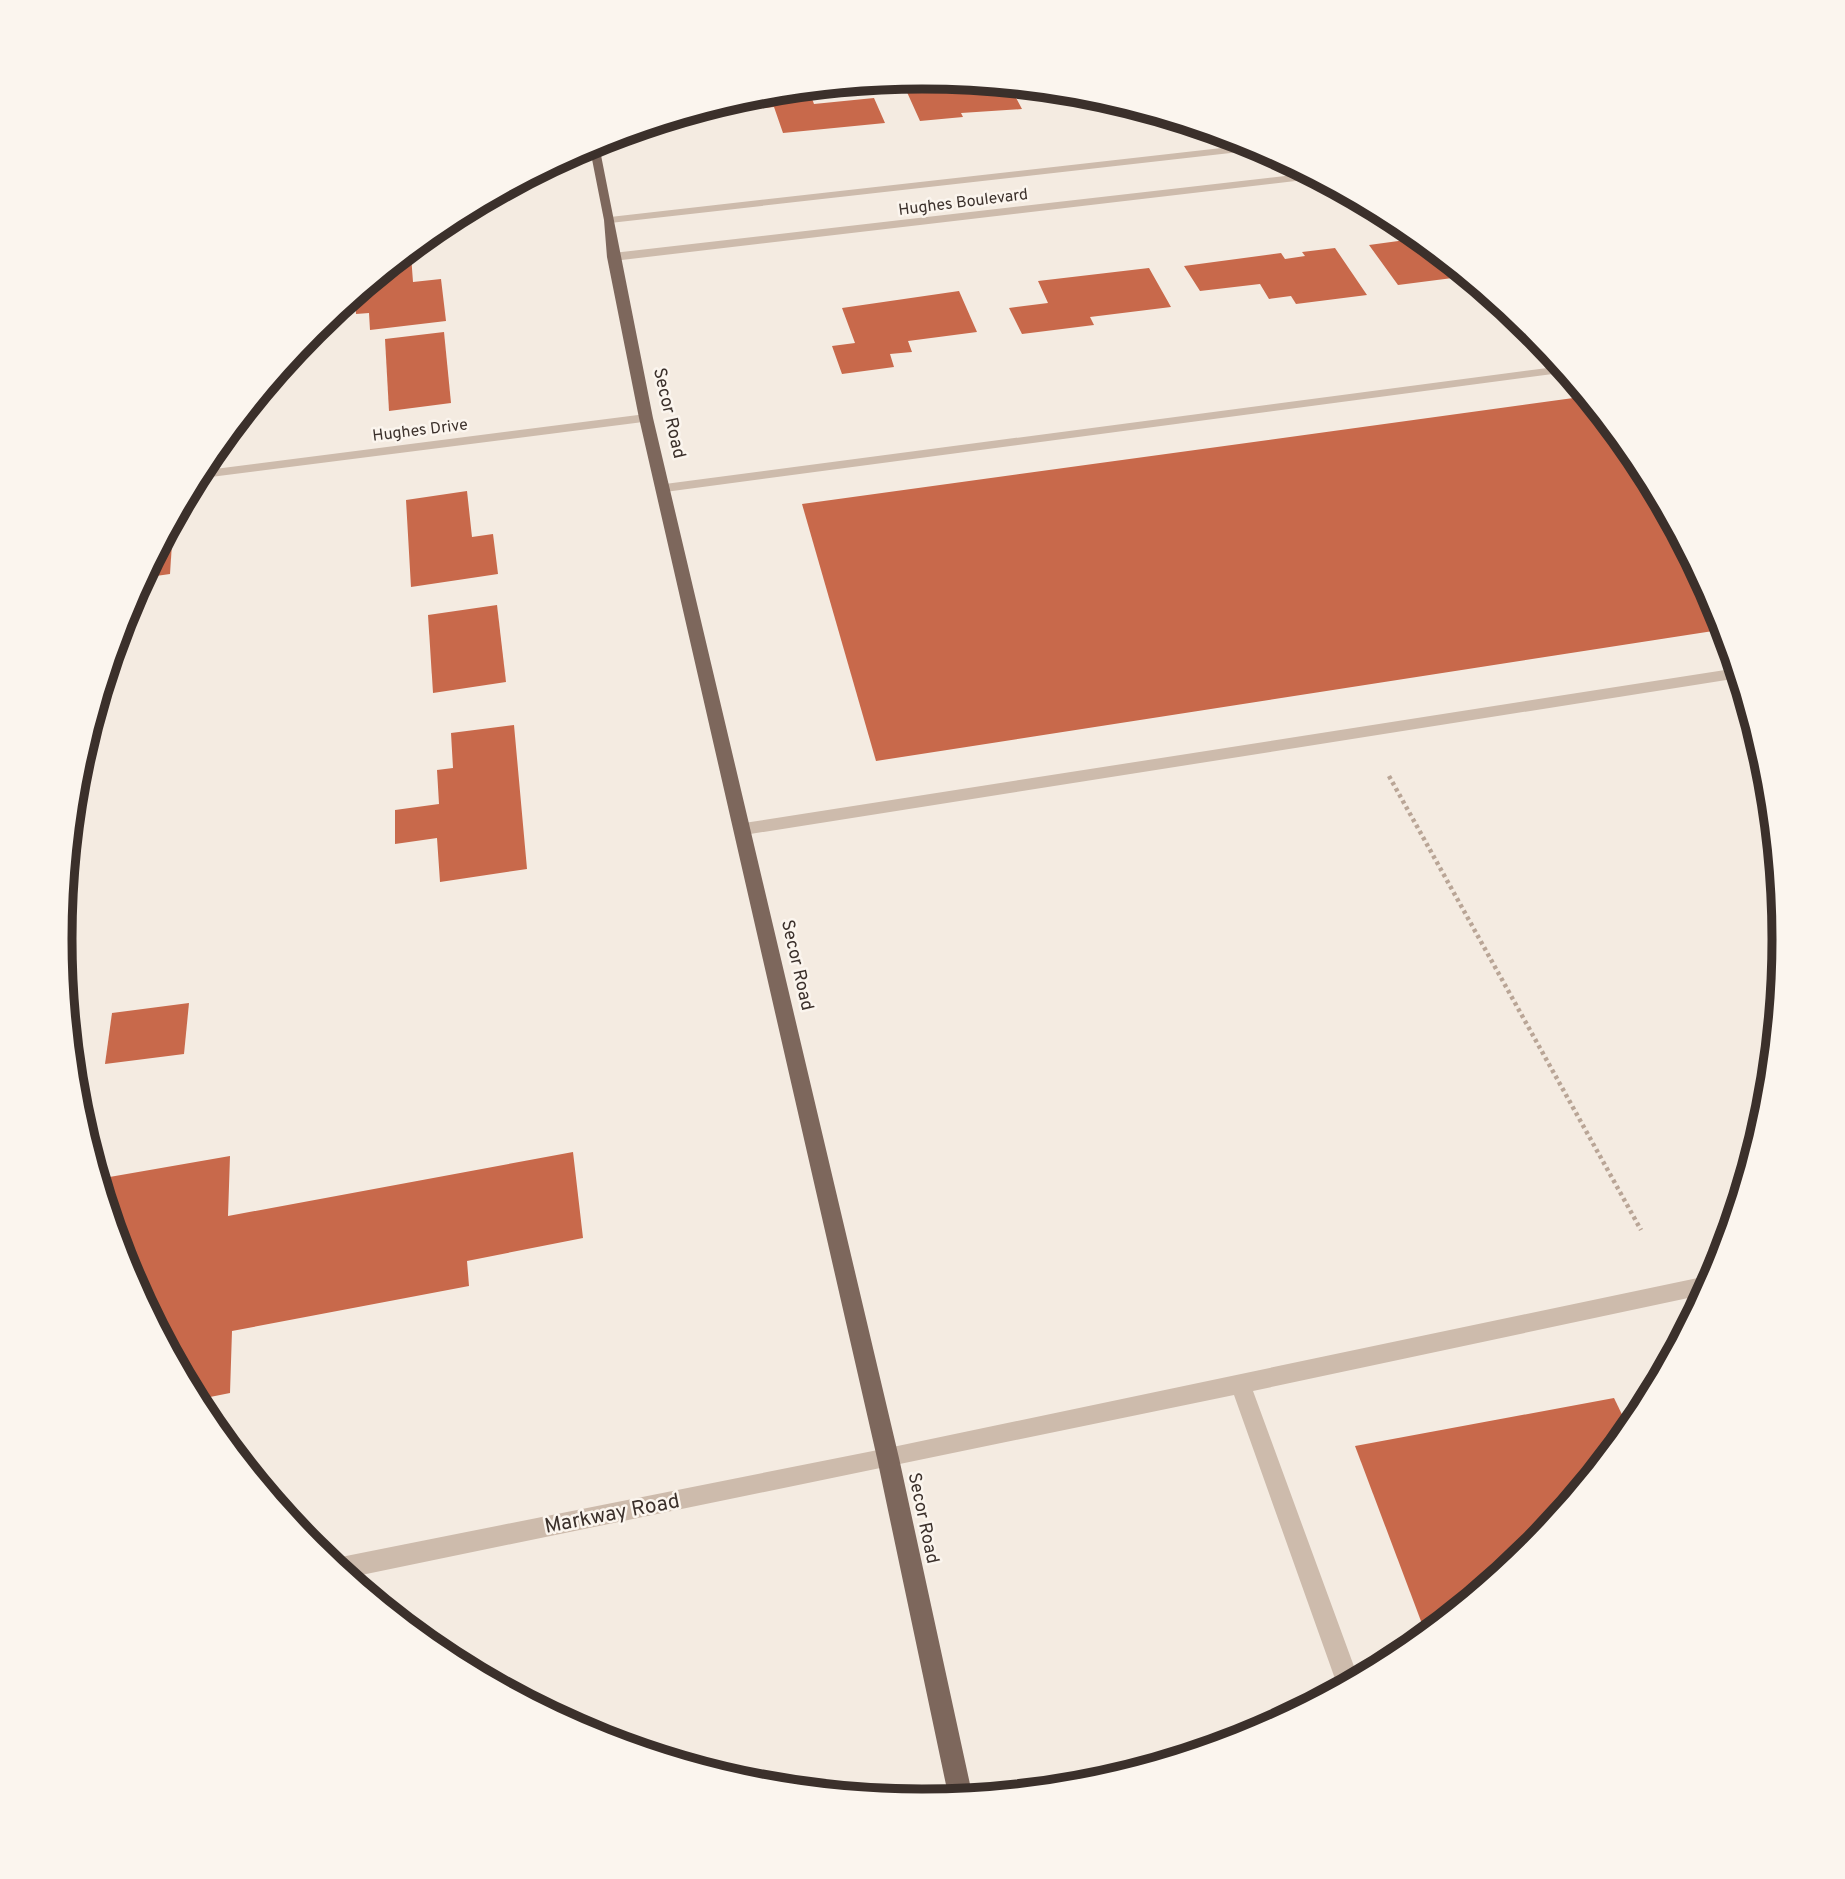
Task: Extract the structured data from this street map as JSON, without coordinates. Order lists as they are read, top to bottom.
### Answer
{
  "streets": {
    "main road": ["Secor Road"],
    "street": ["Hughes Boulevard", "Hughes Drive", "Markway Road"]
  },
  "crossings": [
    ["Hughes Boulevard", "Secor Road"],
    ["Secor Road", "Hughes Drive"],
    ["Secor Road", "Markway Road"]
  ]
}
